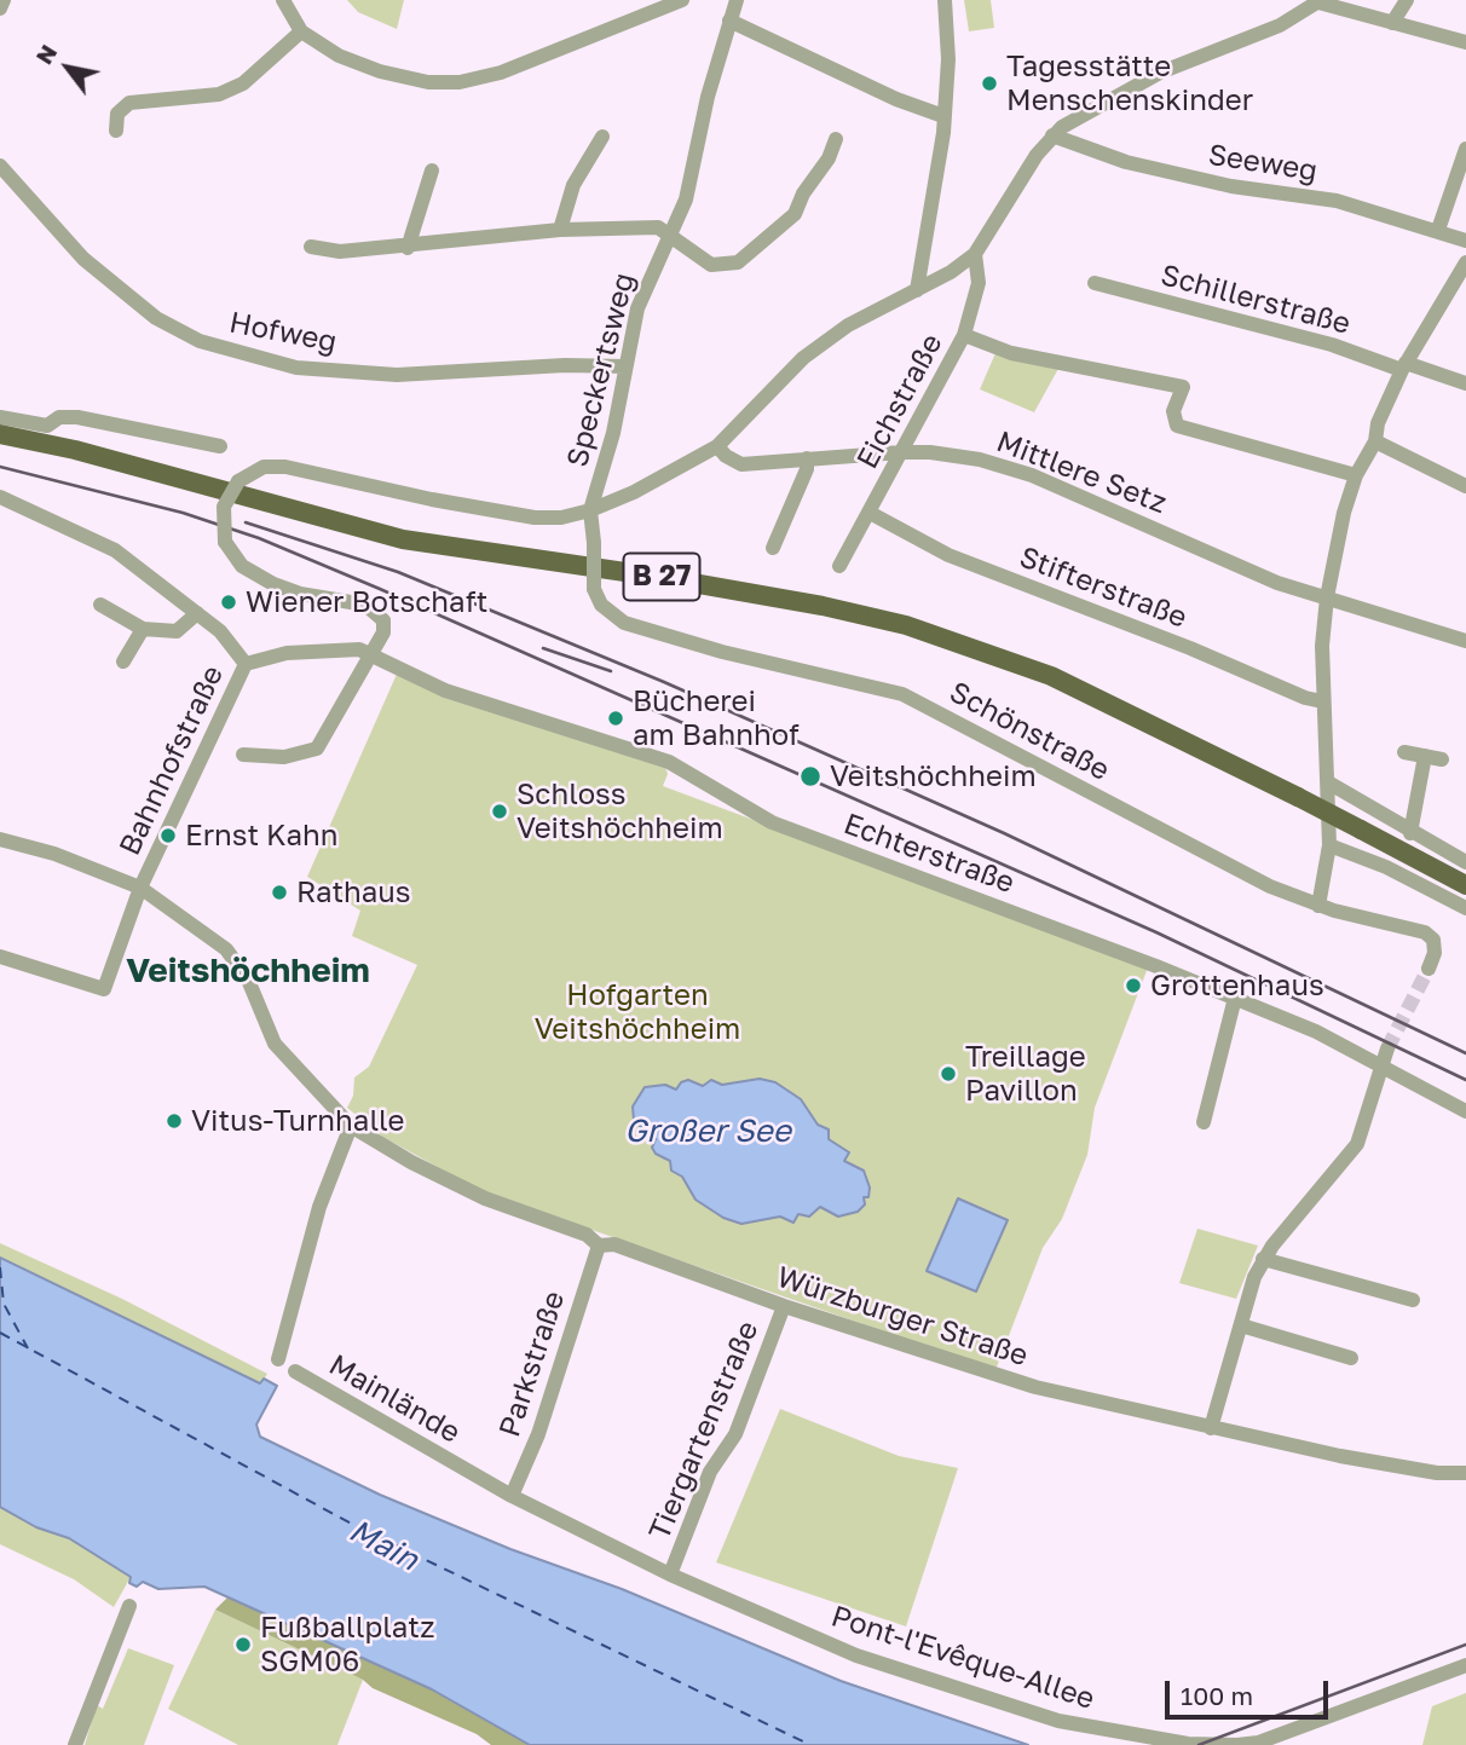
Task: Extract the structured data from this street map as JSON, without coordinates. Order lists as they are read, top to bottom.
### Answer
{
  "streets": {
    "main road": ["B 27"],
    "street": [
      "Seeweg",
      "Schillerstraße",
      "Hofweg",
      "Speckertsweg",
      "Eichstraße",
      "Mittlere Setz",
      "Stifterstraße",
      "Schönstraße",
      "Bahnhofstraße",
      "Echterstraße",
      "Würzburger Straße",
      "Parkstraße",
      "Mainlände",
      "Tiergartenstraße",
      "Pont-l'Evêque-Allee"
    ]
  },
  "crossings": [
    ["Hofweg", "Speckertsweg"],
    ["Speckertsweg", "Schönstraße"],
    ["Eichstraße", "Mittlere Setz"],
    ["Eichstraße", "Stifterstraße"],
    ["Bahnhofstraße", "Echterstraße"],
    ["Bahnhofstraße", "Würzburger Straße"],
    ["Würzburger Straße", "Parkstraße"],
    ["Würzburger Straße", "Tiergartenstraße"],
    ["Parkstraße", "Mainlände"],
    ["Parkstraße", "Pont-l'Evêque-Allee"],
    ["Mainlände", "Pont-l'Evêque-Allee"],
    ["Tiergartenstraße", "Pont-l'Evêque-Allee"]
  ],
  "districts": ["Veitshöchheim"],
  "water": ["Großer See", "Main"],
  "parks": ["Hofgarten Veitshöchheim"],
  "places": [
    "Tagesstätte Menschenskinder",
    "Wiener Botschaft",
    "Bücherei am Bahnhof",
    "Veitshöchheim",
    "Schloss Veitshöchheim",
    "Ernst Kahn",
    "Rathaus",
    "Grottenhaus",
    "Treillage Pavillon",
    "Vitus-Turnhalle",
    "Fußballplatz SGM06"
  ],
  "scale_bar": "100 m",
  "north": "top left"
}
